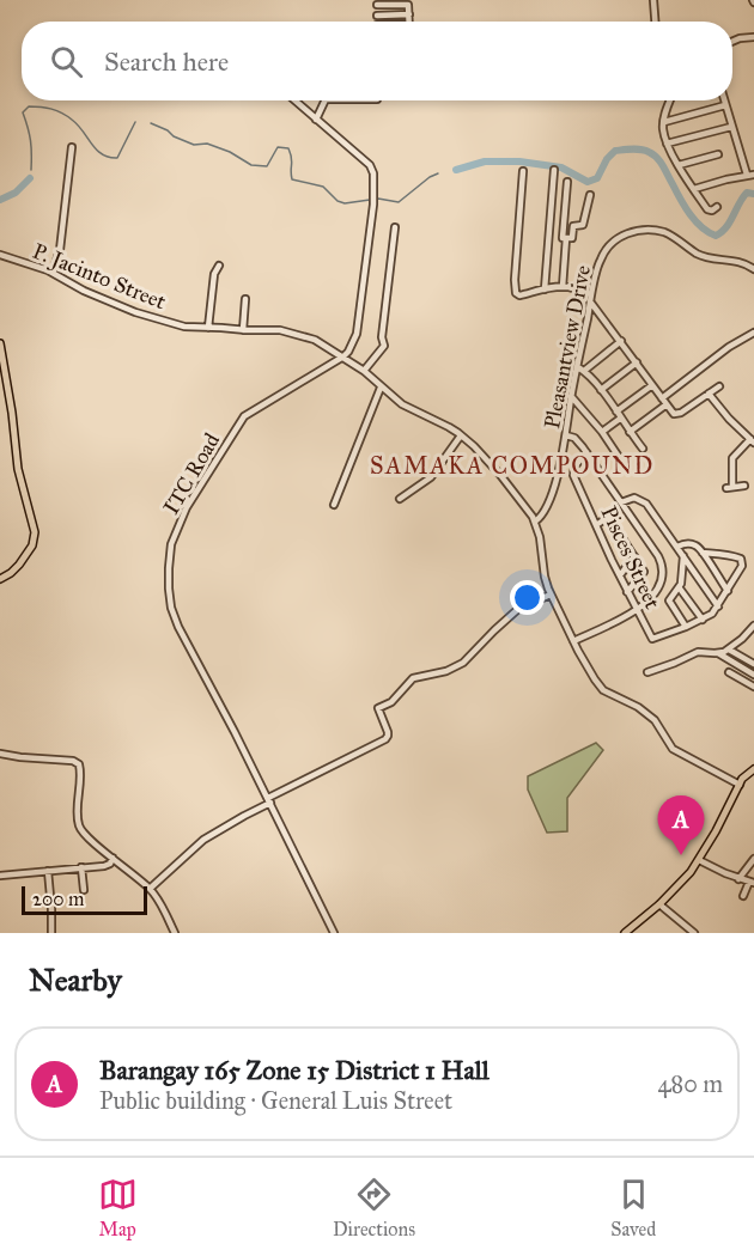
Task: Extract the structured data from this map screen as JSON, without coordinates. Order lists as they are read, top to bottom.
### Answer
{
  "streets": {
    "street": [
      "P. Jacinto Street",
      "Pleasantview Drive",
      "ITC Road",
      "Pisces Street"
    ]
  },
  "crossings": [
    ["P. Jacinto Street", "Pleasantview Drive"],
    ["P. Jacinto Street", "ITC Road"]
  ],
  "districts": ["SAMAKA COMPOUND"],
  "scale_bar": "200 m",
  "page": {
    "search": "Search here",
    "pins": "A",
    "scale": "200 m",
    "heading": "Nearby",
    "list": [
      {
        "mark": "A",
        "name": "Barangay 165 Zone 15 District 1 Hall",
        "note": "Public building · General Luis Street",
        "value": "480 m"
      }
    ],
    "nav": ["Map", "Directions", "Saved"]
  }
}
